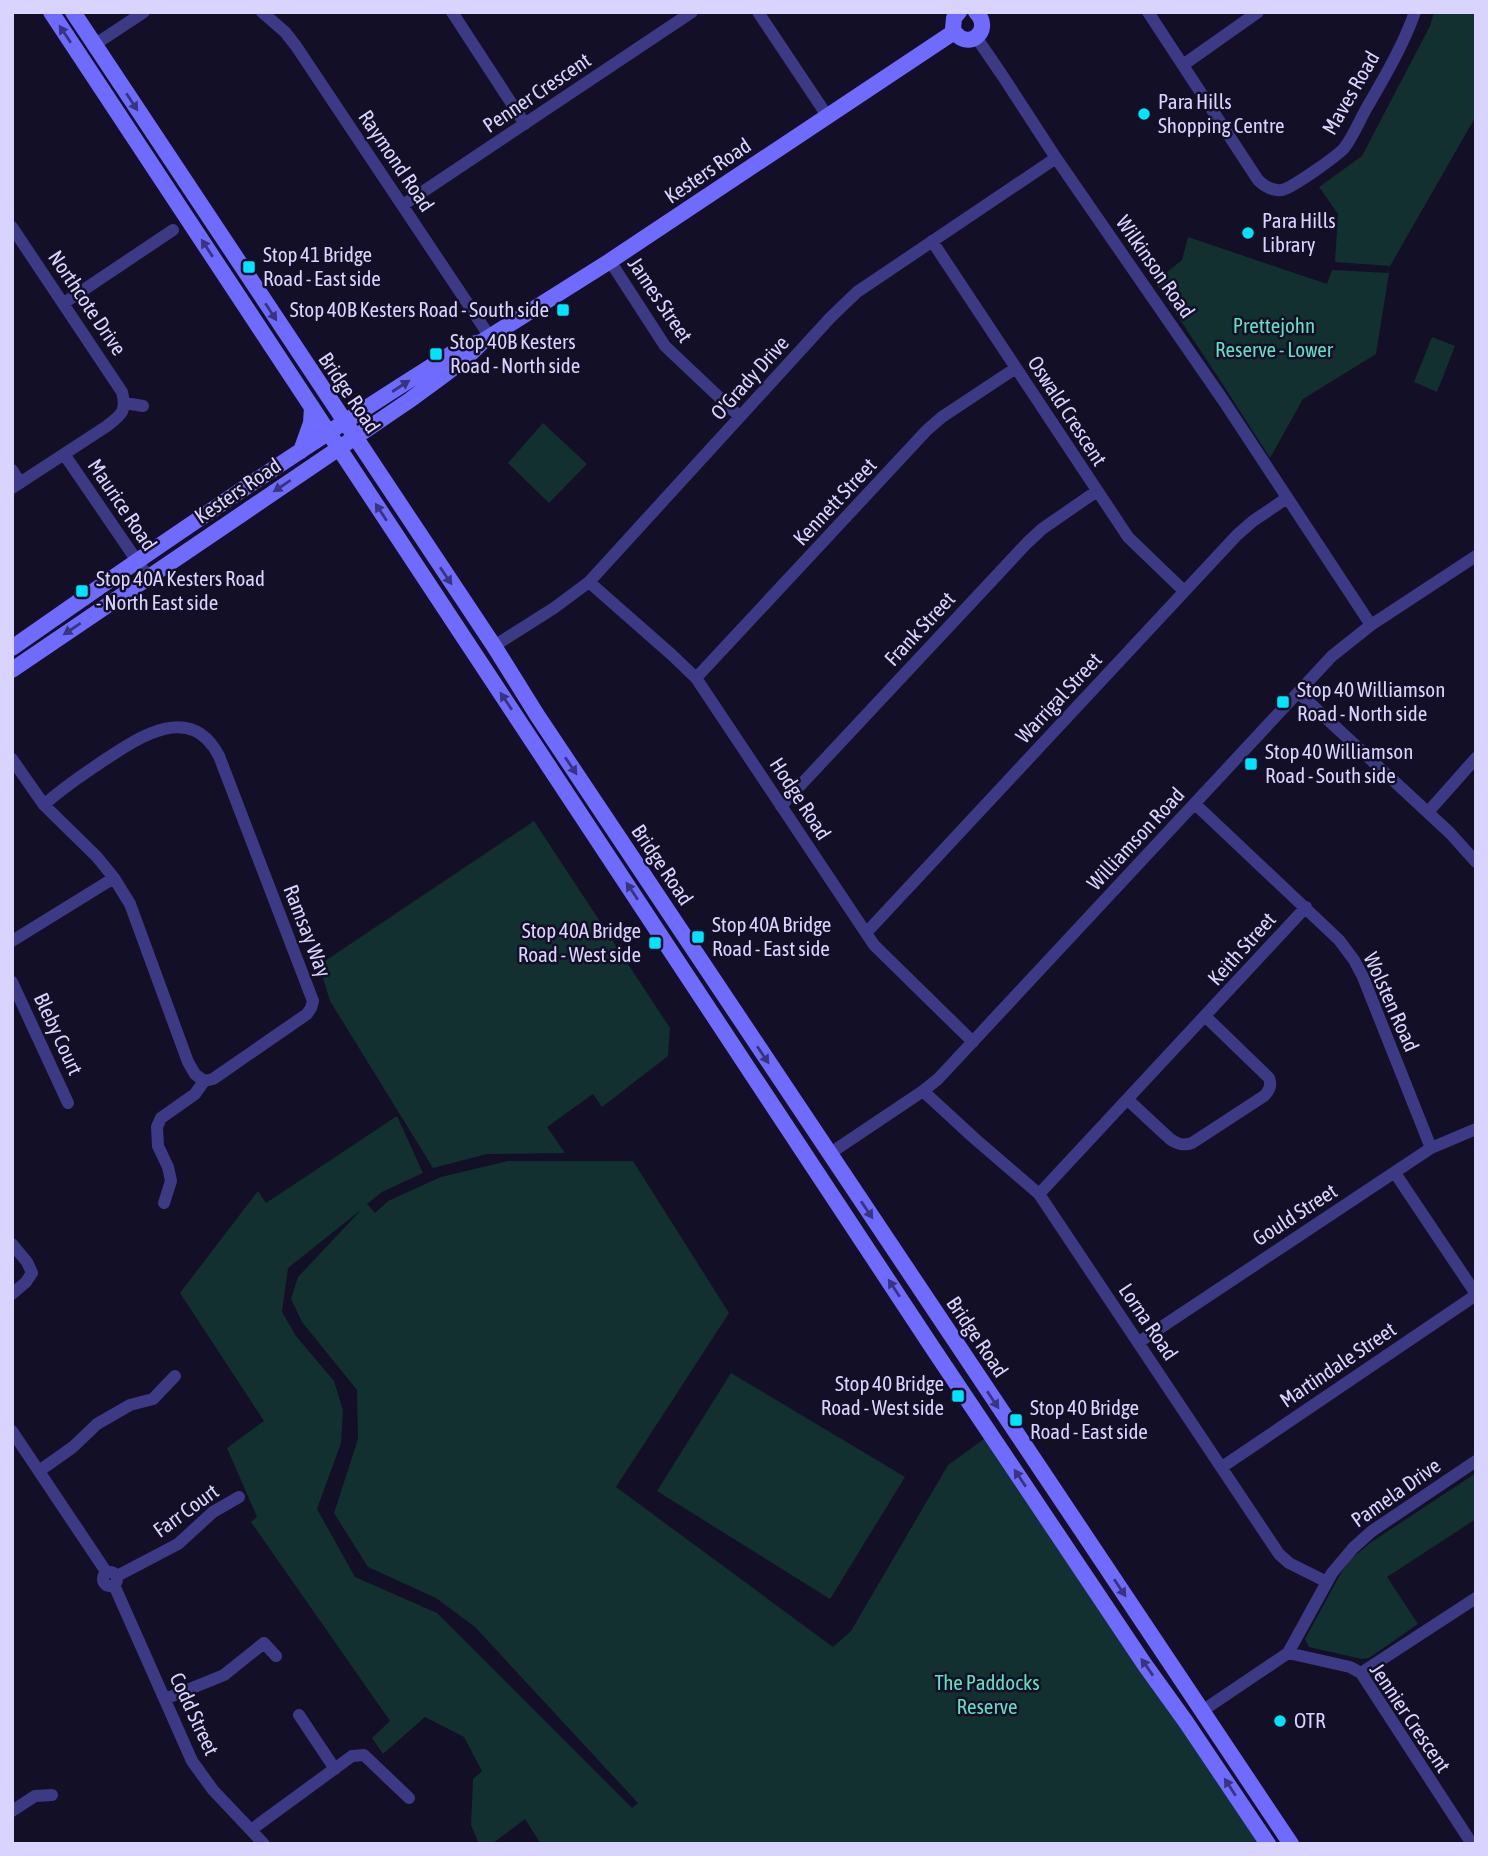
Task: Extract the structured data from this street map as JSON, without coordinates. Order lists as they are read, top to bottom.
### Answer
{
  "streets": {
    "main road": ["Kesters Road", "Bridge Road"],
    "street": [
      "Penner Crescent",
      "Maves Road",
      "Raymond Road",
      "Wilkinson Road",
      "James Street",
      "Northcote Drive",
      "O'Grady Drive",
      "Oswald Crescent",
      "Kennett Street",
      "Maurice Road",
      "Frank Street",
      "Warrigal Street",
      "Hodge Road",
      "Williamson Road",
      "Ramsay Way",
      "Keith Street",
      "Wolsten Road",
      "Bleby Court",
      "Gould Street",
      "Lorna Road",
      "Martindale Street",
      "Pamela Drive",
      "Farr Court",
      "Codd Street",
      "Jennier Crescent"
    ]
  },
  "crossings": [
    ["Penner Crescent", "Raymond Road"],
    ["Raymond Road", "Kesters Road"],
    ["Kesters Road", "James Street"],
    ["Kesters Road", "Bridge Road"],
    ["Kesters Road", "Maurice Road"],
    ["Wilkinson Road", "O'Grady Drive"],
    ["Wilkinson Road", "Warrigal Street"],
    ["Wilkinson Road", "Williamson Road"],
    ["James Street", "O'Grady Drive"],
    ["O'Grady Drive", "Bridge Road"],
    ["O'Grady Drive", "Oswald Crescent"],
    ["O'Grady Drive", "Hodge Road"],
    ["Bridge Road", "Williamson Road"],
    ["Bridge Road", "Pamela Drive"],
    ["Oswald Crescent", "Kennett Street"],
    ["Oswald Crescent", "Frank Street"],
    ["Oswald Crescent", "Warrigal Street"],
    ["Kennett Street", "Hodge Road"],
    ["Frank Street", "Hodge Road"],
    ["Warrigal Street", "Hodge Road"],
    ["Hodge Road", "Williamson Road"],
    ["Williamson Road", "Wolsten Road"],
    ["Williamson Road", "Lorna Road"],
    ["Keith Street", "Wolsten Road"],
    ["Keith Street", "Lorna Road"],
    ["Wolsten Road", "Gould Street"],
    ["Gould Street", "Lorna Road"],
    ["Lorna Road", "Martindale Street"],
    ["Lorna Road", "Pamela Drive"],
    ["Pamela Drive", "Jennier Crescent"],
    ["Farr Court", "Codd Street"]
  ],
  "parks": ["Prettejohn Reserve - Lower", "The Paddocks Reserve"],
  "places": {
    "other": ["Para Hills Shopping Centre", "Para Hills Library", "OTR"],
    "transit": [
      "Stop 41 Bridge Road - East side",
      "Stop 40B Kesters Road - South side",
      "Stop 40B Kesters Road - North side",
      "Stop 40A Kesters Road - North East side",
      "Stop 40 Williamson Road - North side",
      "Stop 40 Williamson Road - South side",
      "Stop 40A Bridge Road - East side",
      "Stop 40A Bridge Road - West side",
      "Stop 40 Bridge Road - West side",
      "Stop 40 Bridge Road - East side"
    ]
  }
}
